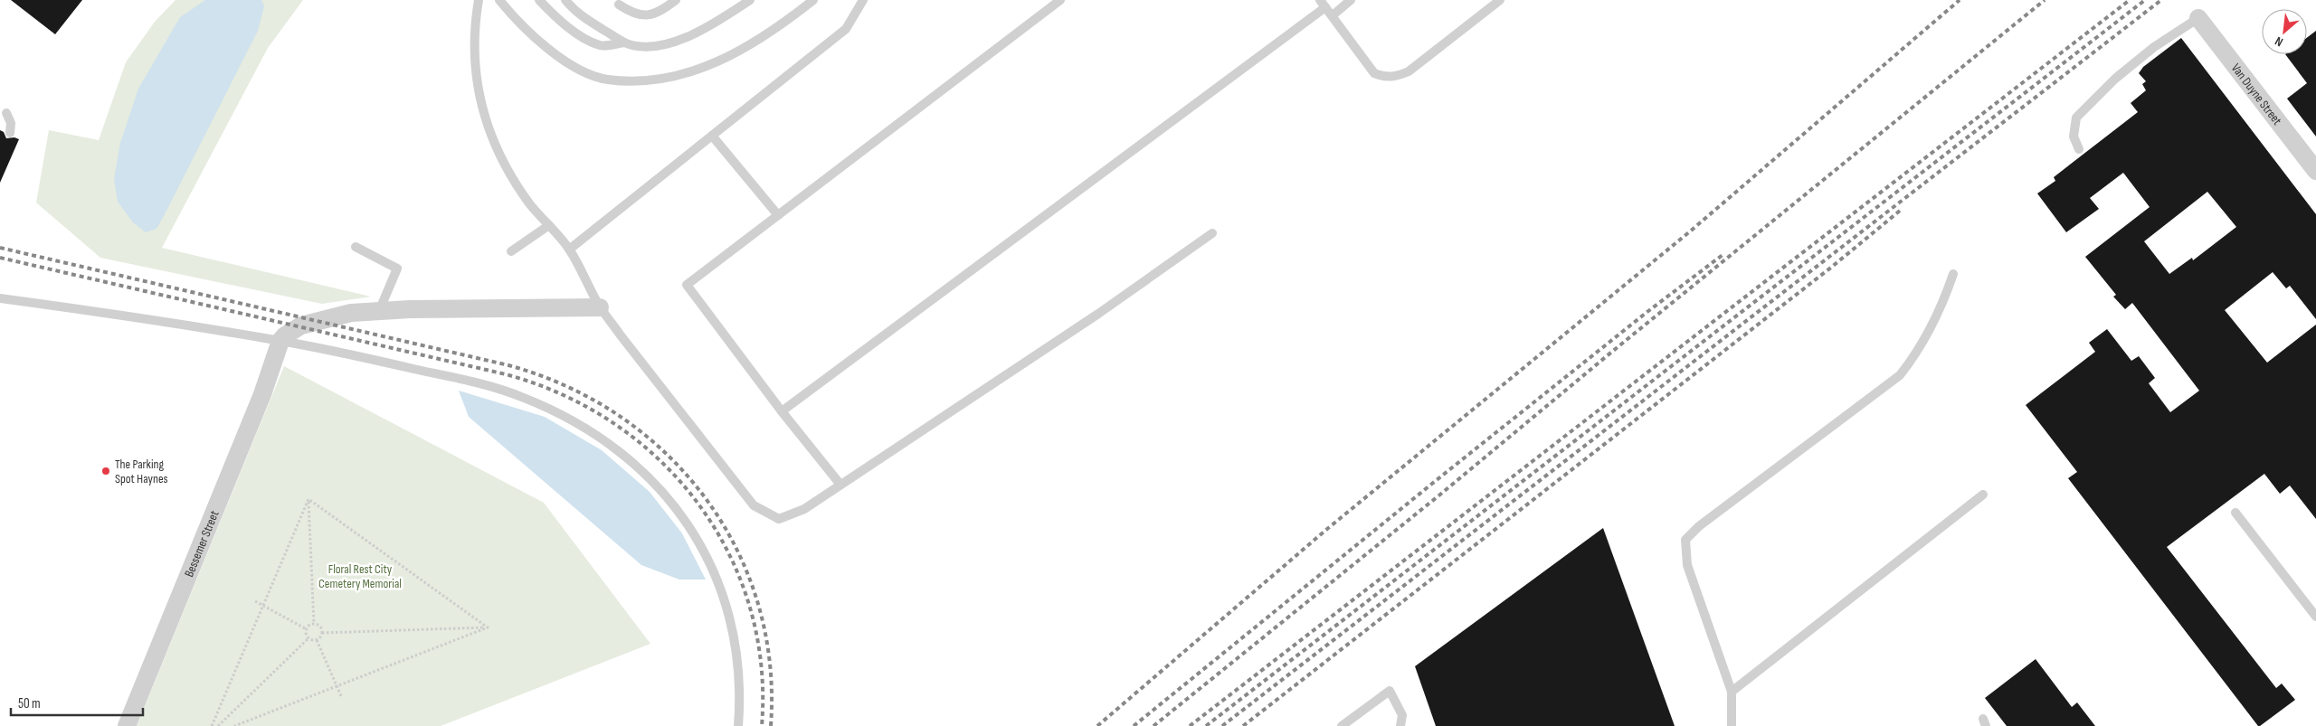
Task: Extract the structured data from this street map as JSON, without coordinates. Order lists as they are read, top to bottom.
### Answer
{
  "streets": {
    "street": ["Van Duyne Street", "Bessemer Street"]
  },
  "parks": ["Floral Rest City Cemetery Memorial"],
  "places": ["The Parking Spot Haynes"],
  "scale_bar": "50 m",
  "north": "bottom left"
}
